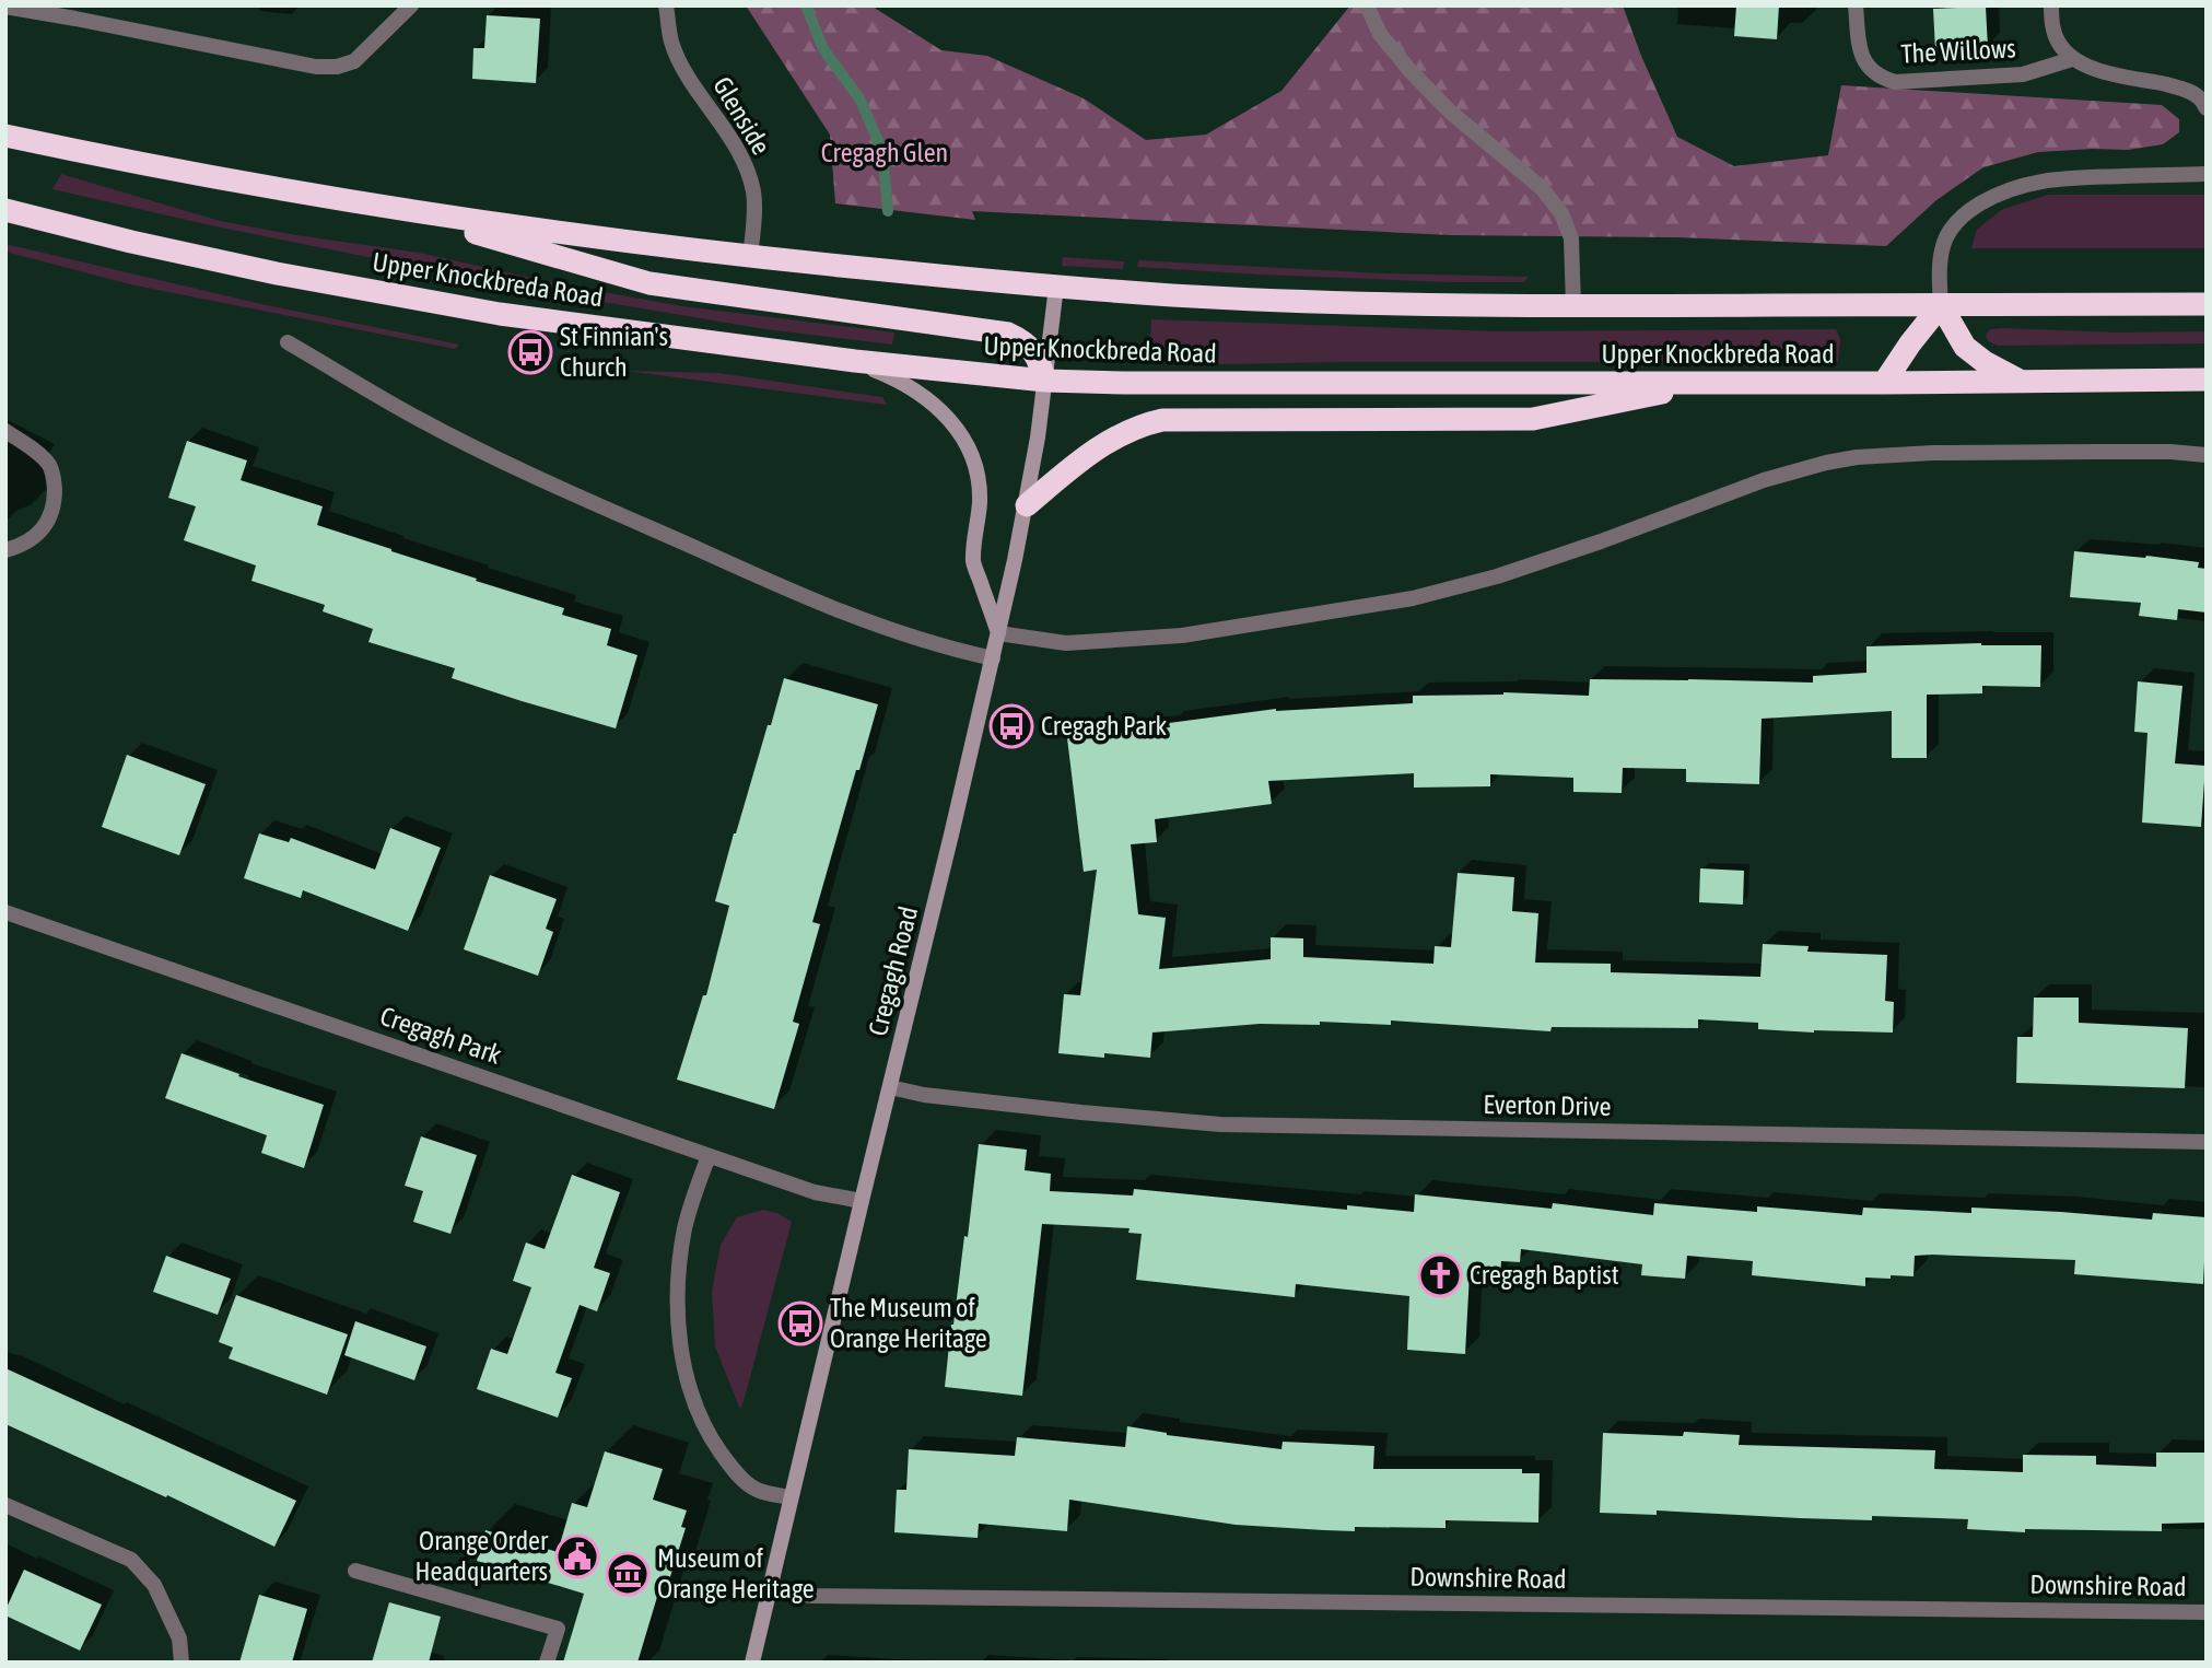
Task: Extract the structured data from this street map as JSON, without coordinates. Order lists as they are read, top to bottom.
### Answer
{
  "streets": {
    "highway": ["Upper Knockbreda Road"],
    "street": [
      "The Willows",
      "Glenside",
      "Cregagh Road",
      "Cregagh Park",
      "Everton Drive",
      "Downshire Road"
    ]
  },
  "crossings": [
    ["Glenside", "Upper Knockbreda Road"],
    ["Upper Knockbreda Road", "Cregagh Road"],
    ["Cregagh Road", "Cregagh Park"],
    ["Cregagh Road", "Everton Drive"],
    ["Cregagh Road", "Downshire Road"]
  ],
  "parks": ["Cregagh Glen"],
  "places": {
    "bus stop": ["St Finnian's Church", "Cregagh Park", "The Museum of Orange Heritage"],
    "church": ["Cregagh Baptist"],
    "public building": ["Orange Order Headquarters"],
    "museum": ["Museum of Orange Heritage"]
  }
}
